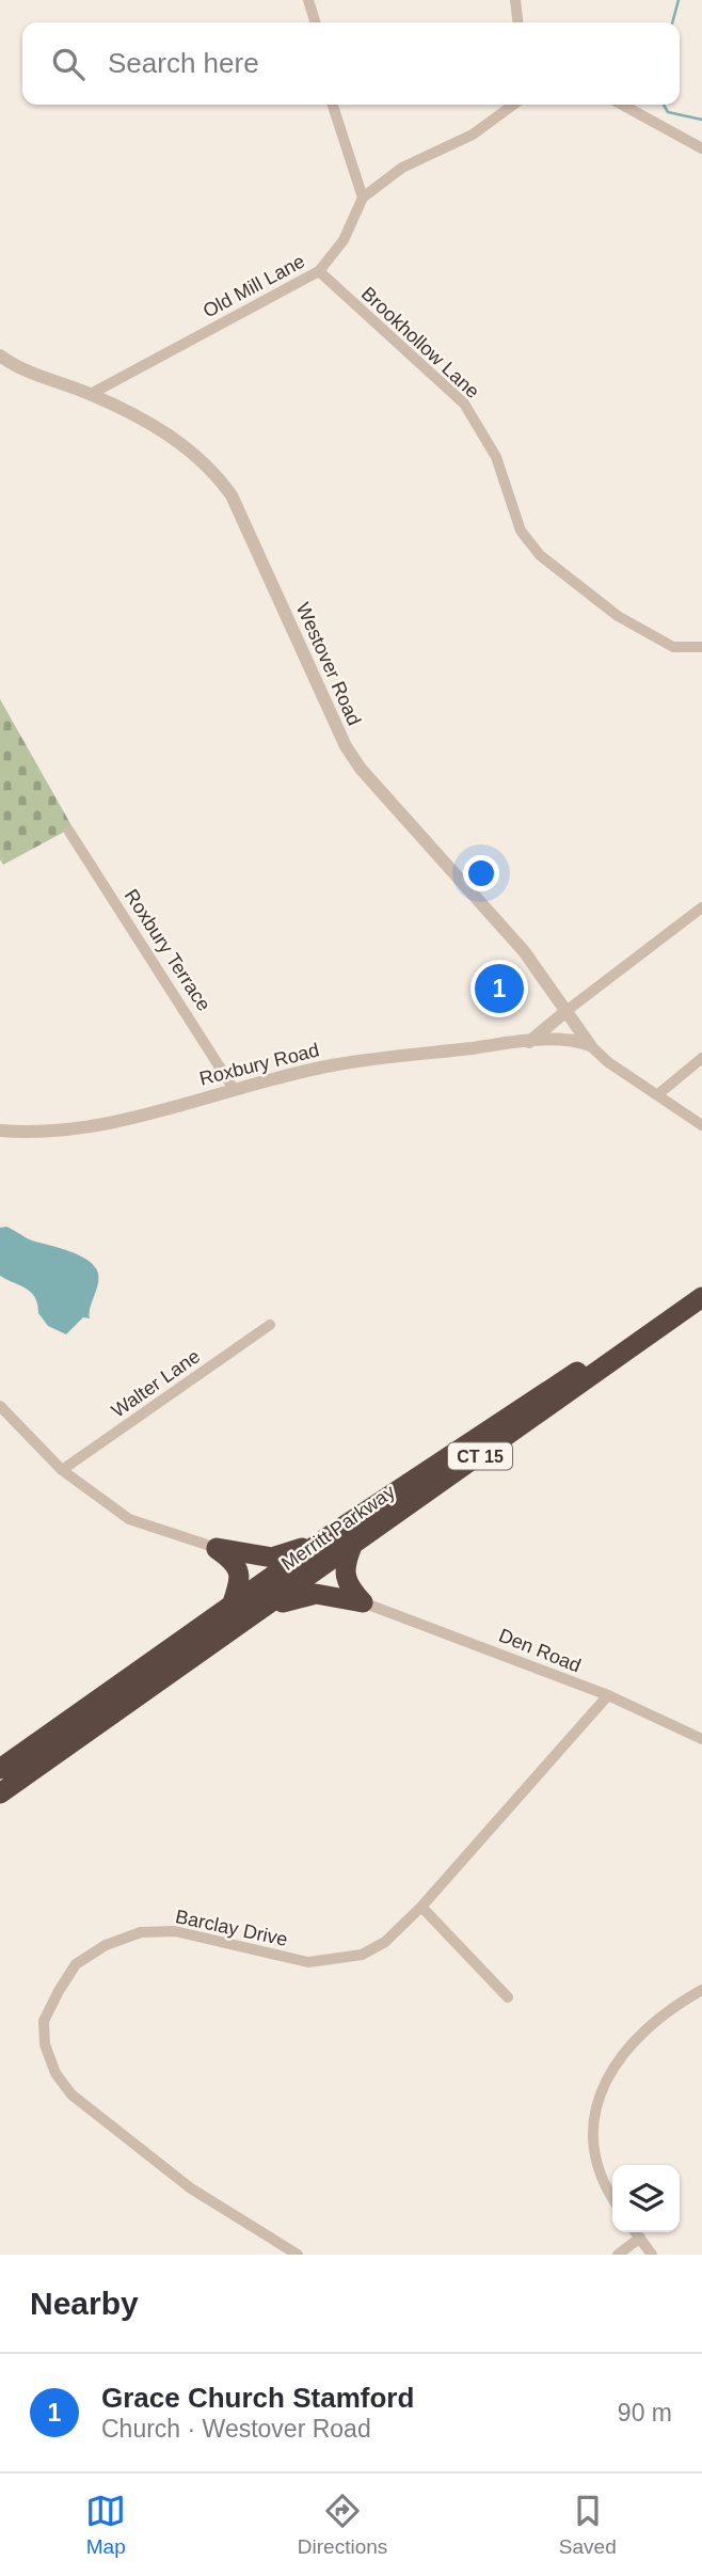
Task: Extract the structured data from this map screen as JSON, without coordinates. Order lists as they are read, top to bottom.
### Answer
{
  "streets": {
    "highway": ["CT 15", "Merritt Parkway"],
    "street": [
      "Old Mill Lane",
      "Brookhollow Lane",
      "Westover Road",
      "Roxbury Terrace",
      "Roxbury Road",
      "Walter Lane",
      "Den Road",
      "Barclay Drive"
    ]
  },
  "crossings": [
    ["Old Mill Lane", "Brookhollow Lane"],
    ["Old Mill Lane", "Westover Road"],
    ["Westover Road", "Roxbury Road"],
    ["Roxbury Terrace", "Roxbury Road"],
    ["Den Road", "Barclay Drive"]
  ],
  "page": {
    "search": "Search here",
    "pins": "1",
    "heading": "Nearby",
    "list": [
      {
        "mark": "1",
        "name": "Grace Church Stamford",
        "note": "Church · Westover Road",
        "value": "90 m"
      }
    ],
    "nav": ["Map", "Directions", "Saved"]
  }
}
